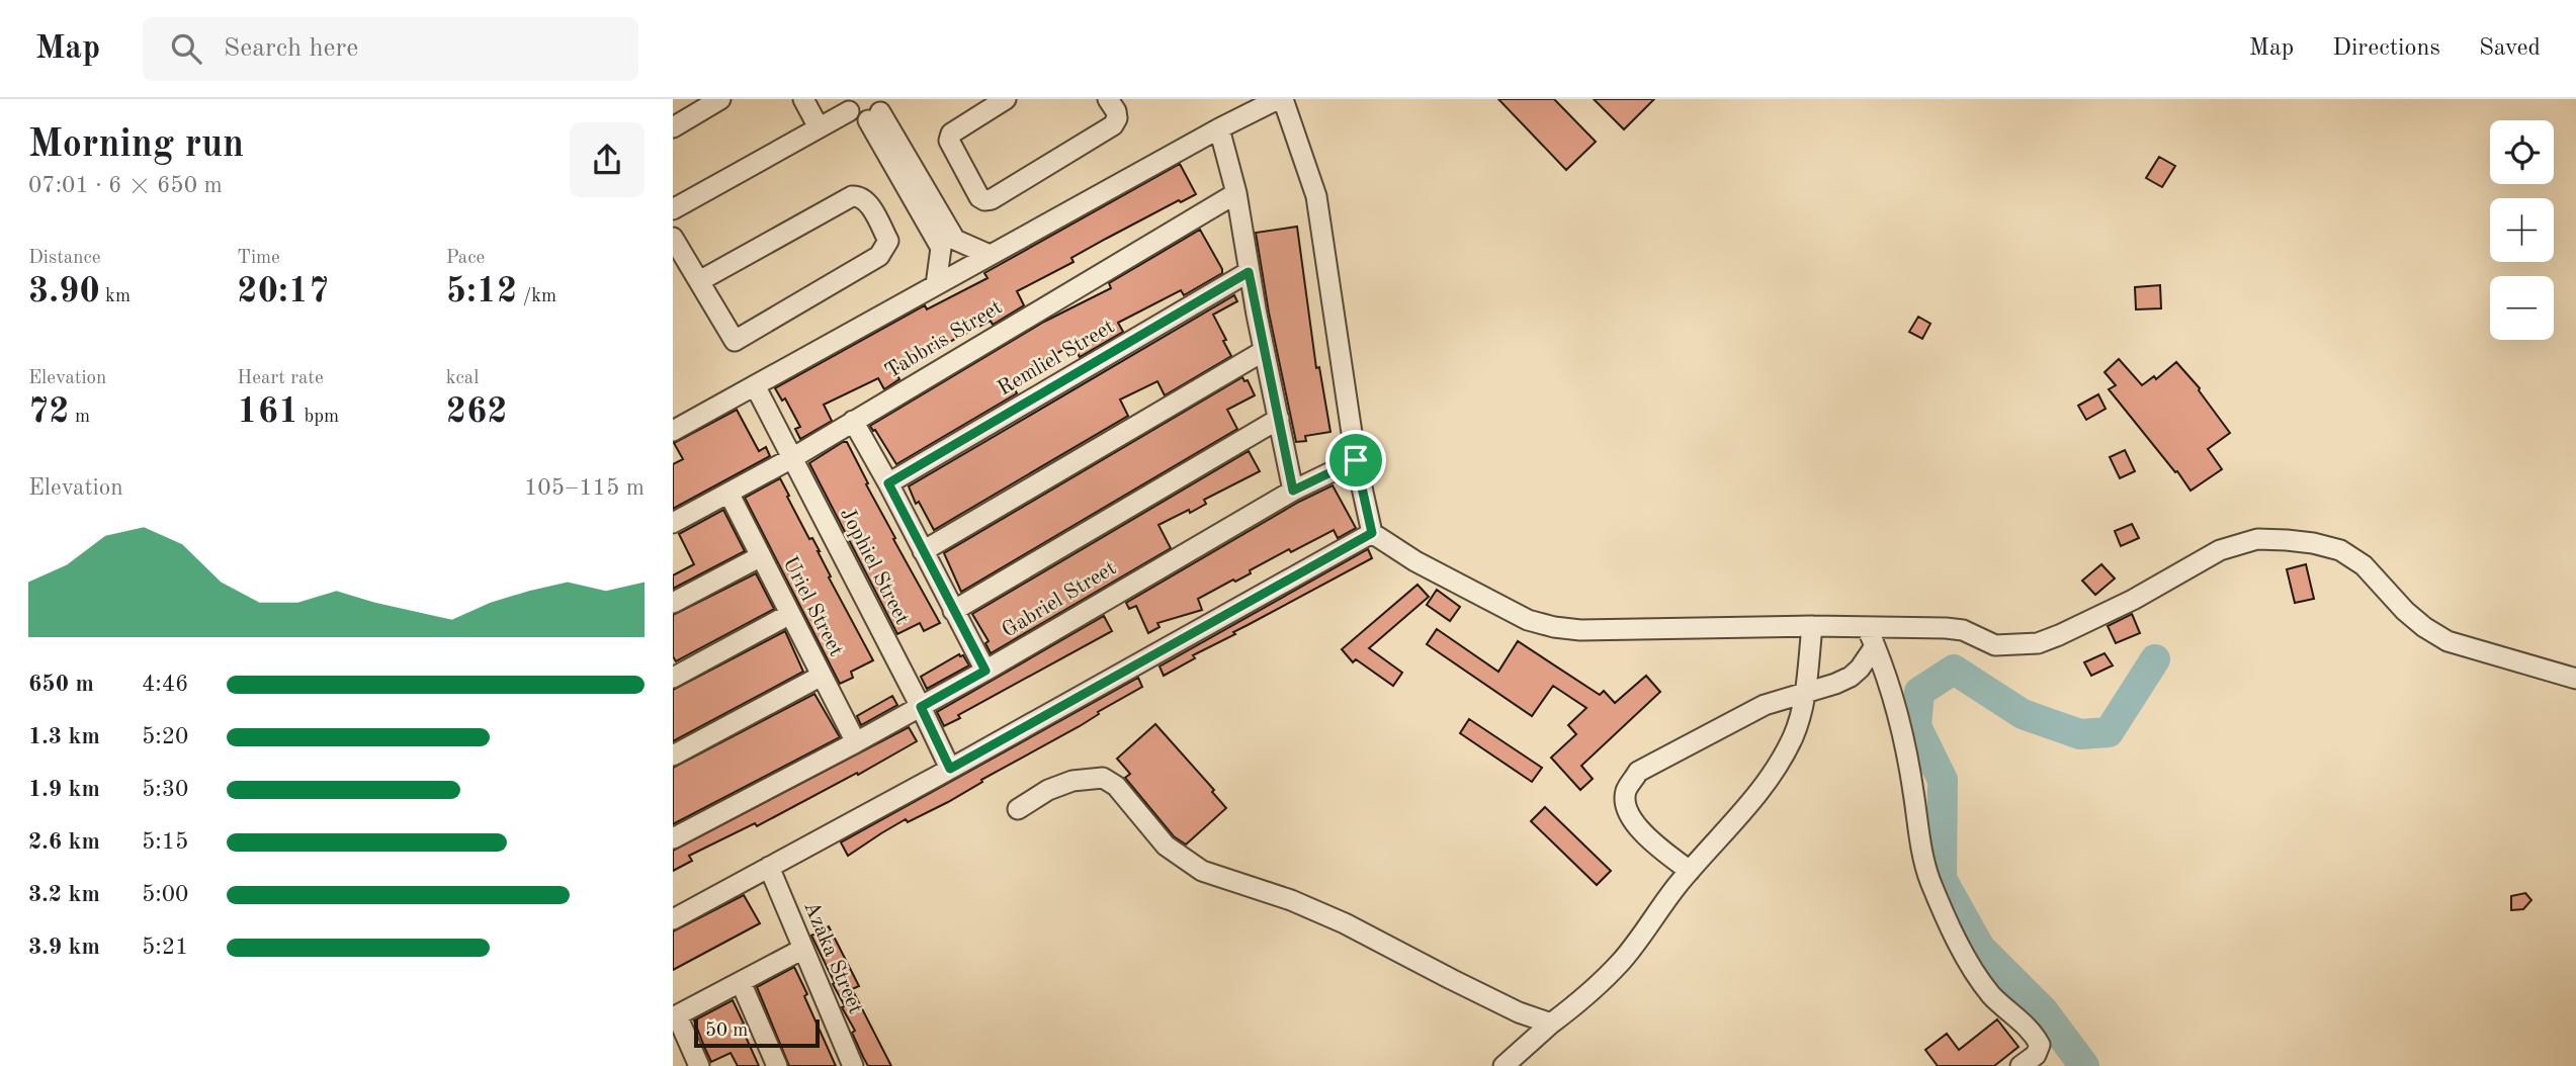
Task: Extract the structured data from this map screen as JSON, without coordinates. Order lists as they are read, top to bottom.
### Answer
{
  "streets": {
    "street": [
      "Tabbris Street",
      "Remliel Street",
      "Jophiel Street",
      "Gabriel Street",
      "Uriel Street",
      "Azaka Street"
    ]
  },
  "crossings": [
    ["Tabbris Street", "Jophiel Street"],
    ["Tabbris Street", "Uriel Street"],
    ["Jophiel Street", "Gabriel Street"],
    ["Gabriel Street", "Uriel Street"]
  ],
  "scale_bar": "50 m",
  "page": {
    "header": "Map",
    "search": "Search here",
    "nav": ["Map", "Directions", "Saved"],
    "heading": ["Morning run", "07:01 · 6 × 650 m"],
    "map_buttons": ["+", "−"],
    "stats": [
      ["Distance", "3.90 km"],
      ["Time", "20:17"],
      ["Pace", "5:12 /km"],
      ["Elevation", "72 m"],
      ["Heart rate", "161 bpm"],
      ["kcal", "262"]
    ],
    "chart": ["Elevation", "105–115 m"],
    "list": [
      {
        "name": "650 m",
        "note": "4:46"
      },
      {
        "name": "1.3 km",
        "note": "5:20"
      },
      {
        "name": "1.9 km",
        "note": "5:30"
      },
      {
        "name": "2.6 km",
        "note": "5:15"
      },
      {
        "name": "3.2 km",
        "note": "5:00"
      },
      {
        "name": "3.9 km",
        "note": "5:21"
      }
    ],
    "scale": "50 m"
  }
}
